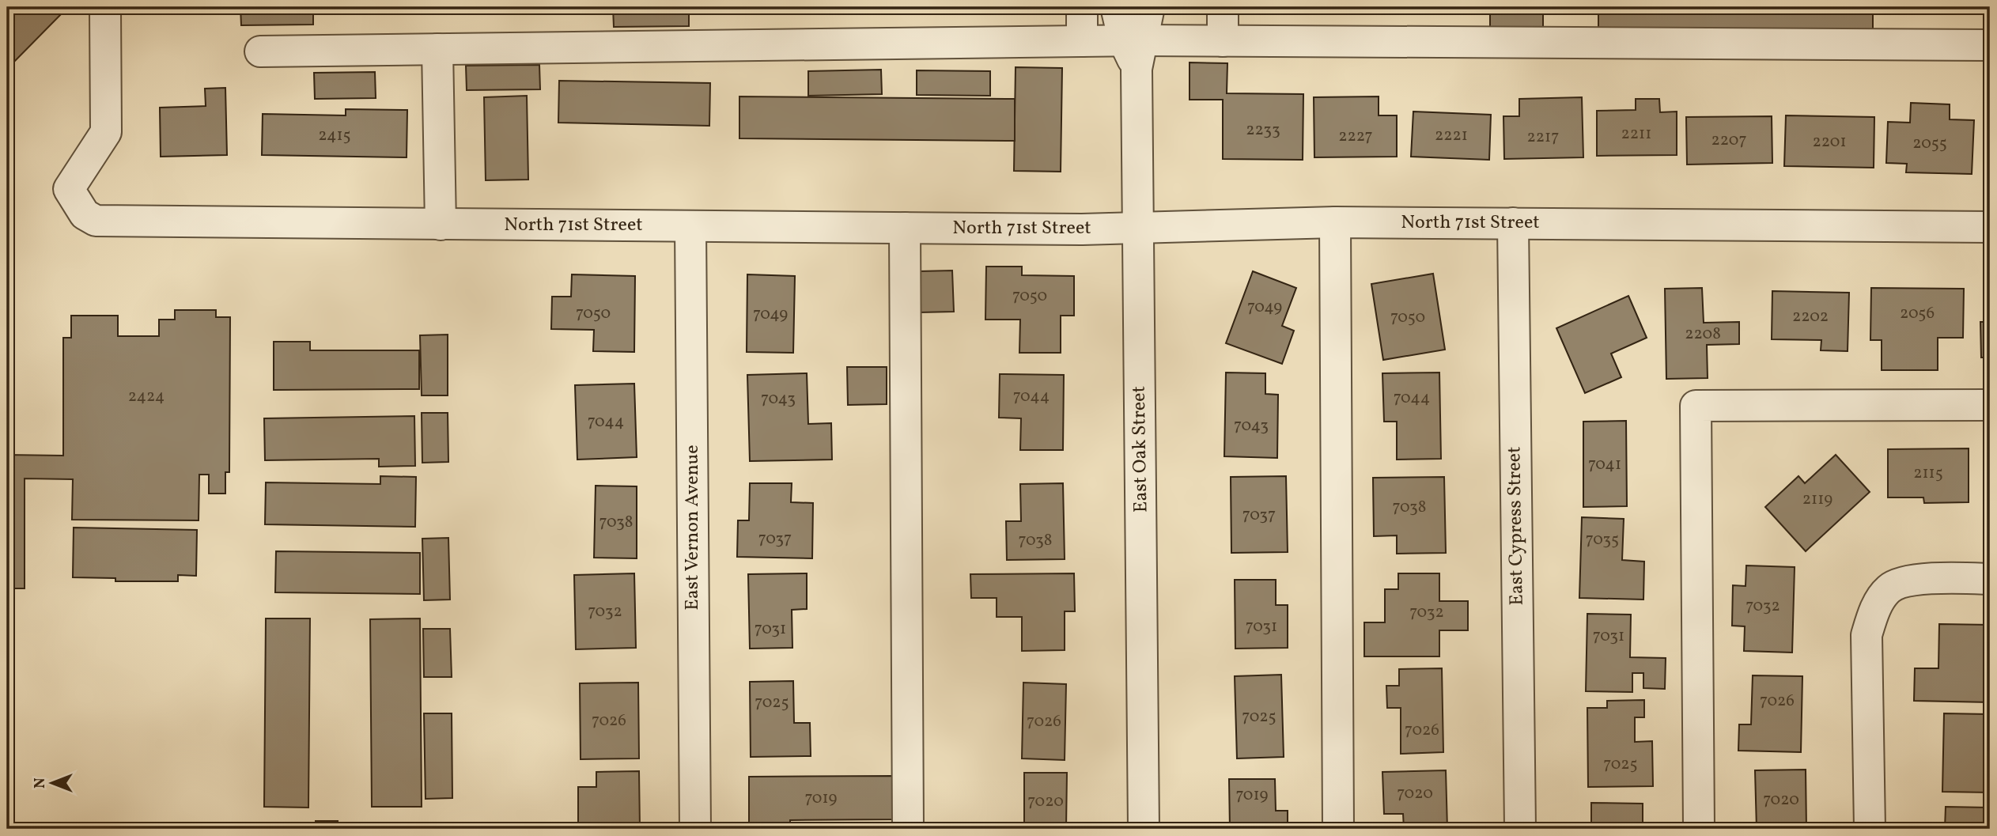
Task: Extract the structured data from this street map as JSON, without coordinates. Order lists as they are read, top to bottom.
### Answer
{
  "streets": {
    "street": [
      "North 71st Street",
      "East Oak Street",
      "East Cypress Street",
      "East Vernon Avenue"
    ]
  },
  "crossings": [
    ["North 71st Street", "East Oak Street"],
    ["North 71st Street", "East Cypress Street"],
    ["North 71st Street", "East Vernon Avenue"]
  ],
  "house_numbers": [
    "2233",
    "2211",
    "2415",
    "2221",
    "2227",
    "2217",
    "2207",
    "2201",
    "2055",
    "7050",
    "7049",
    "7050",
    "2056",
    "7049",
    "2202",
    "7050",
    "2208",
    "2424",
    "7044",
    "7044",
    "7043",
    "7044",
    "7043",
    "7041",
    "2115",
    "2119",
    "7038",
    "7037",
    "7038",
    "7037",
    "7035",
    "7038",
    "7032",
    "7032",
    "7032",
    "7031",
    "7031",
    "7031",
    "7026",
    "7025",
    "7025",
    "7026",
    "7026",
    "7026",
    "7025",
    "7020",
    "7019",
    "7019",
    "7020",
    "7020"
  ],
  "north": "left"
}
